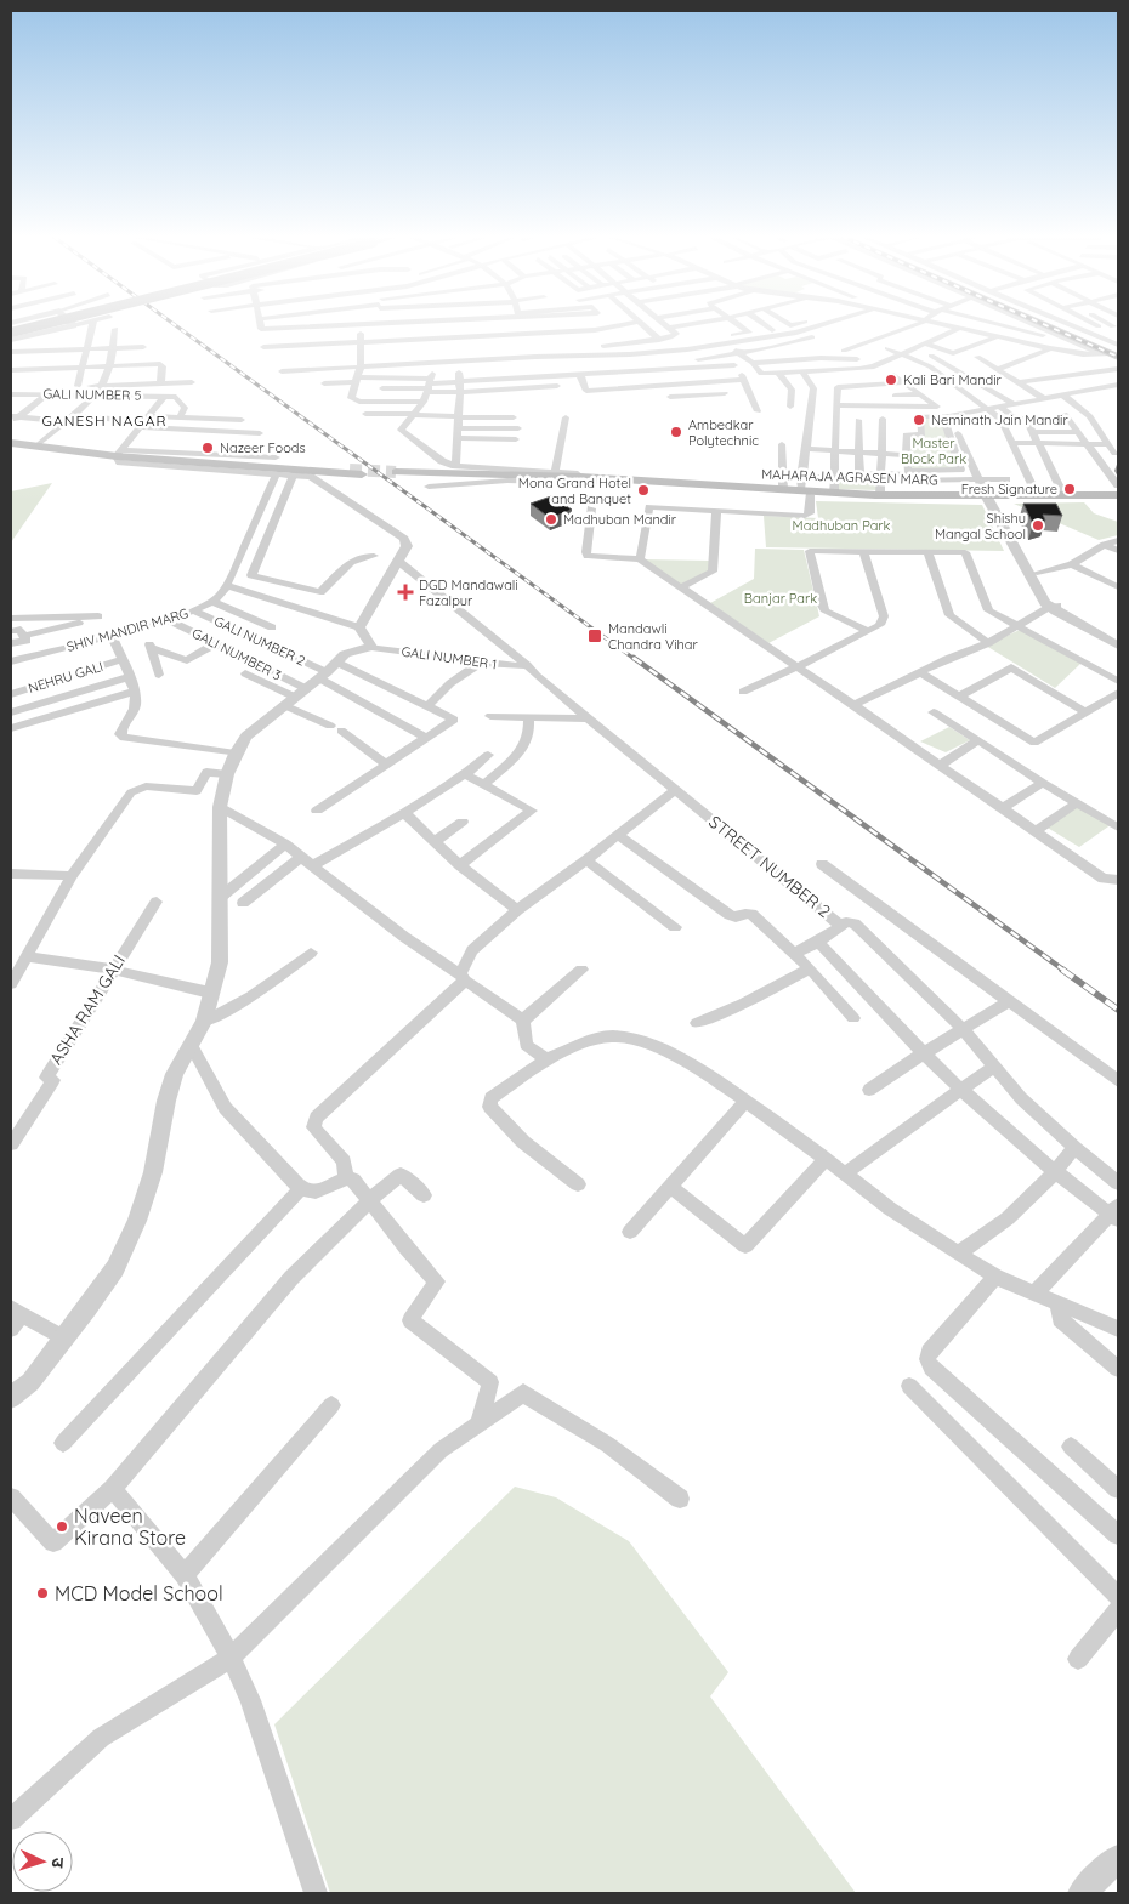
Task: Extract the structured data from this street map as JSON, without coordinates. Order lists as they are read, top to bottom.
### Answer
{
  "streets": {
    "main road": ["MAHARAJA AGRASEN MARG"],
    "street": [
      "GALI NUMBER 5",
      "SHIV MANDIR MARG",
      "GALI NUMBER 2",
      "GALI NUMBER 3",
      "GALI NUMBER 1",
      "NEHRU GALI",
      "STREET NUMBER 2",
      "ASHA RAM GALI"
    ]
  },
  "crossings": [
    ["SHIV MANDIR MARG", "GALI NUMBER 2"],
    ["SHIV MANDIR MARG", "GALI NUMBER 3"],
    ["GALI NUMBER 1", "STREET NUMBER 2"]
  ],
  "districts": ["GANESH NAGAR"],
  "parks": ["Master Block Park", "Madhuban Park", "Banjar Park"],
  "places": {
    "other": [
      "Kali Bari Mandir",
      "Neminath Jain Mandir",
      "Ambedkar Polytechnic",
      "Nazeer Foods",
      "Fresh Signature",
      "Mona Grand Hotel and Banquet",
      "Madhuban Mandir",
      "Shishu Mangal School",
      "Naveen Kirana Store",
      "MCD Model School"
    ],
    "health": ["DGD Mandawali Fazalpur"],
    "transit": ["Mandawli Chandra Vihar"]
  },
  "north": "right"
}
